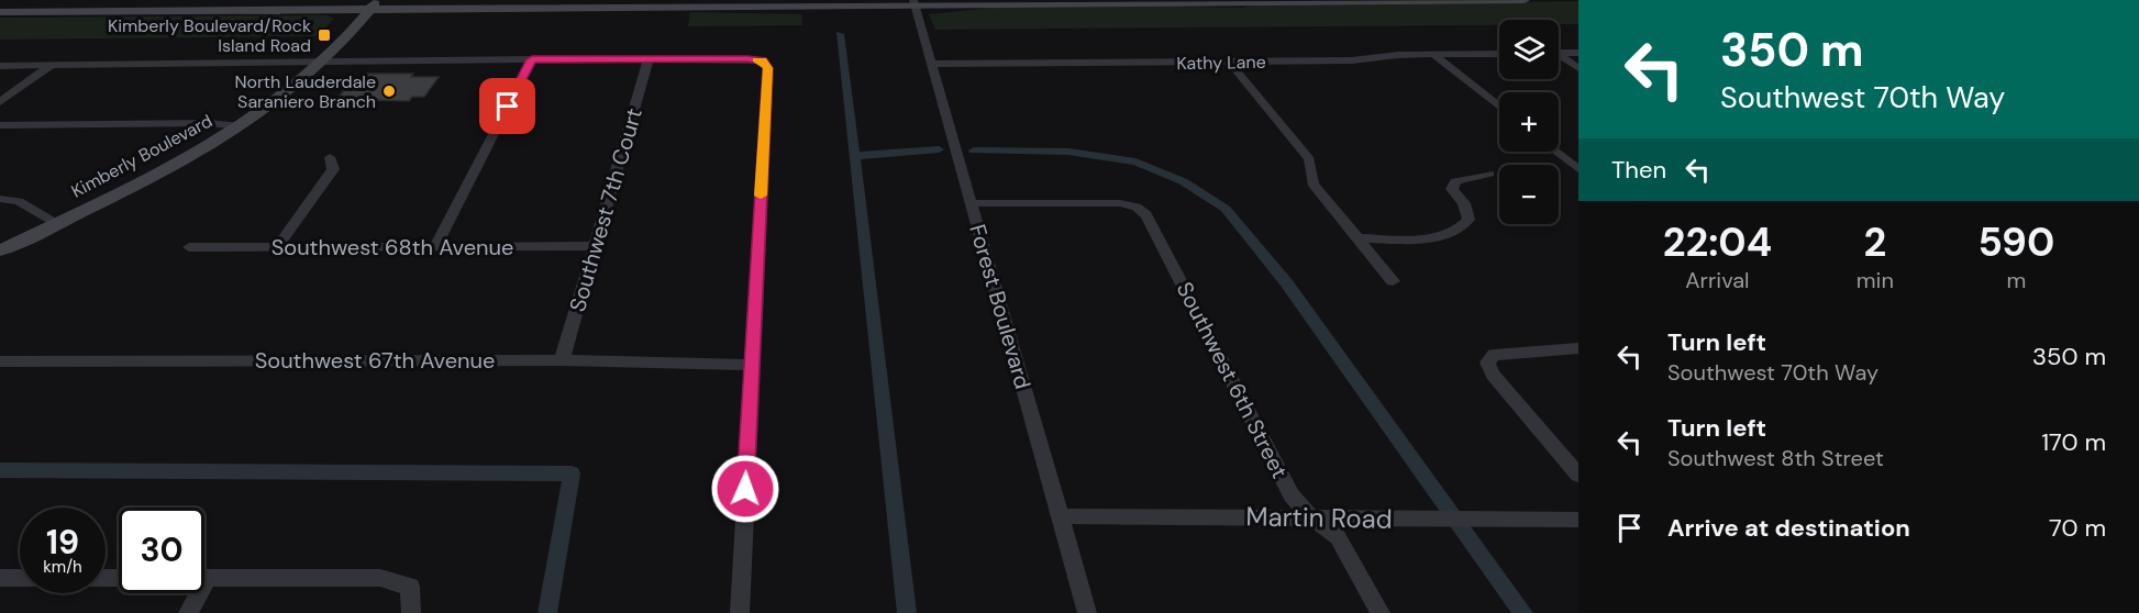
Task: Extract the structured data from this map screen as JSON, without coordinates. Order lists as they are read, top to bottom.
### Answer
{
  "streets": {
    "main road": ["Kimberly Boulevard"],
    "street": [
      "Kathy Lane",
      "Southwest 7th Court",
      "Southwest 68th Avenue",
      "Forest Boulevard",
      "Southwest 67th Avenue",
      "Southwest 6th Street",
      "Martin Road"
    ]
  },
  "crossings": [
    ["Kathy Lane", "Forest Boulevard"],
    ["Southwest 7th Court", "Southwest 68th Avenue"],
    ["Southwest 7th Court", "Southwest 67th Avenue"],
    ["Forest Boulevard", "Southwest 6th Street"],
    ["Forest Boulevard", "Martin Road"],
    ["Southwest 6th Street", "Martin Road"]
  ],
  "places": {
    "transit": ["Kimberly Boulevard/Rock Island Road"],
    "other": ["North Lauderdale Saraniero Branch"]
  },
  "page": {
    "turn": ["350 m", "Southwest 70th Way"],
    "map_buttons": ["+", "−"],
    "then": "Then",
    "eta": [
      "22:04",
      "Arrival",
      "2",
      "min",
      "590",
      "m"
    ],
    "list": [
      {
        "name": "Turn left",
        "note": "Southwest 70th Way",
        "value": "350 m"
      },
      {
        "name": "Turn left",
        "note": "Southwest 8th Street",
        "value": "170 m"
      },
      {
        "name": "Arrive at destination",
        "value": "70 m"
      }
    ],
    "speed": "19 km/h",
    "limit": "30"
  }
}
